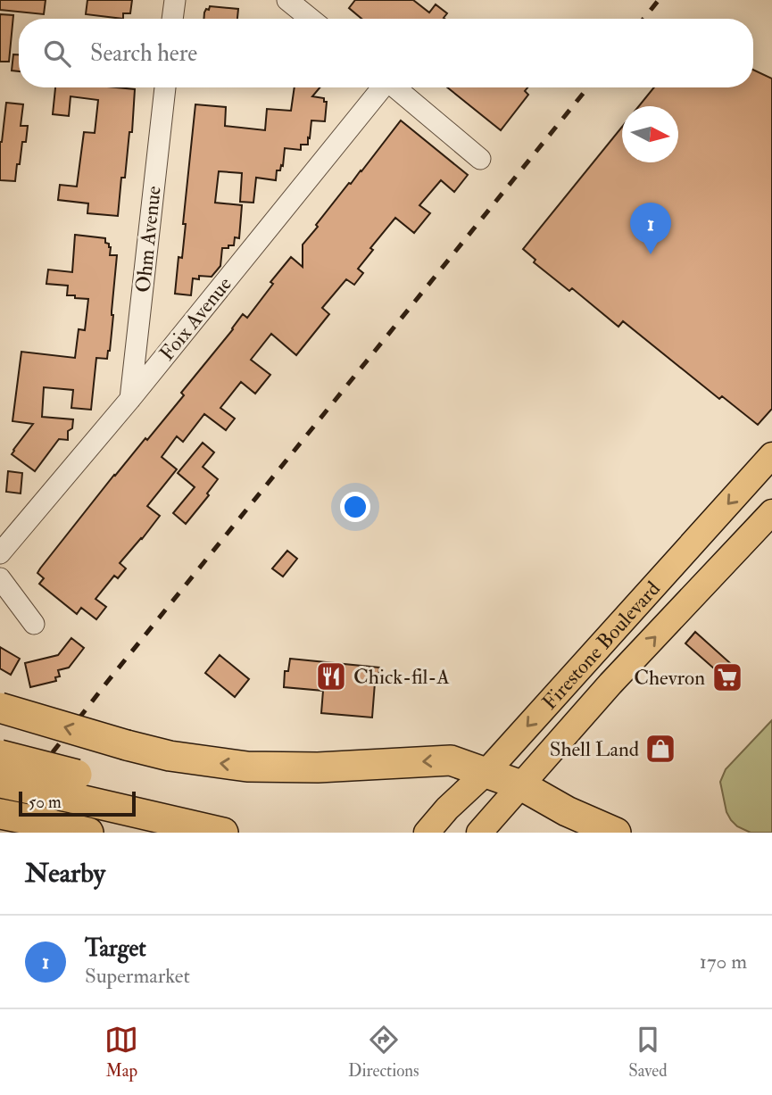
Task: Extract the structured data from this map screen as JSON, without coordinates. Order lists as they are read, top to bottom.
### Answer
{
  "streets": {
    "main road": ["Firestone Boulevard"],
    "street": ["Ohm Avenue", "Foix Avenue"]
  },
  "crossings": [
    ["Ohm Avenue", "Foix Avenue"]
  ],
  "places": {
    "restaurant": ["Chick-fil-A"],
    "supermarket": ["Chevron"],
    "shop": ["Shell Land"]
  },
  "scale_bar": "50 m",
  "north": "right",
  "page": {
    "search": "Search here",
    "pins": "1",
    "scale": "50 m",
    "heading": "Nearby",
    "list": [
      {
        "mark": "1",
        "name": "Target",
        "note": "Supermarket",
        "value": "170 m"
      }
    ],
    "nav": ["Map", "Directions", "Saved"]
  }
}
